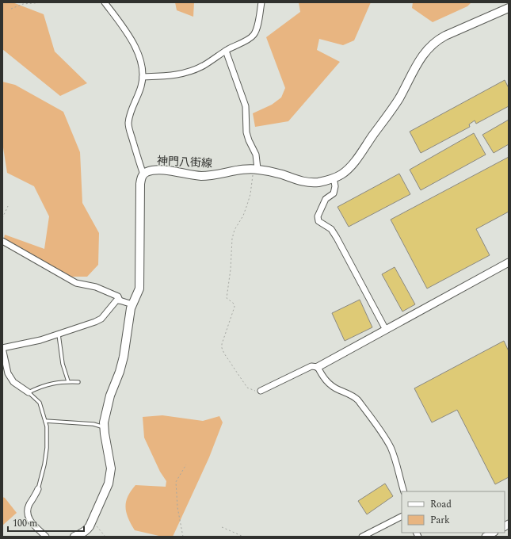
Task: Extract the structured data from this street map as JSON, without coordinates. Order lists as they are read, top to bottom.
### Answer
{
  "streets": {
    "main road": ["神門八街線"]
  },
  "legend": ["Road", "Park"],
  "scale_bar": "100 m"
}
